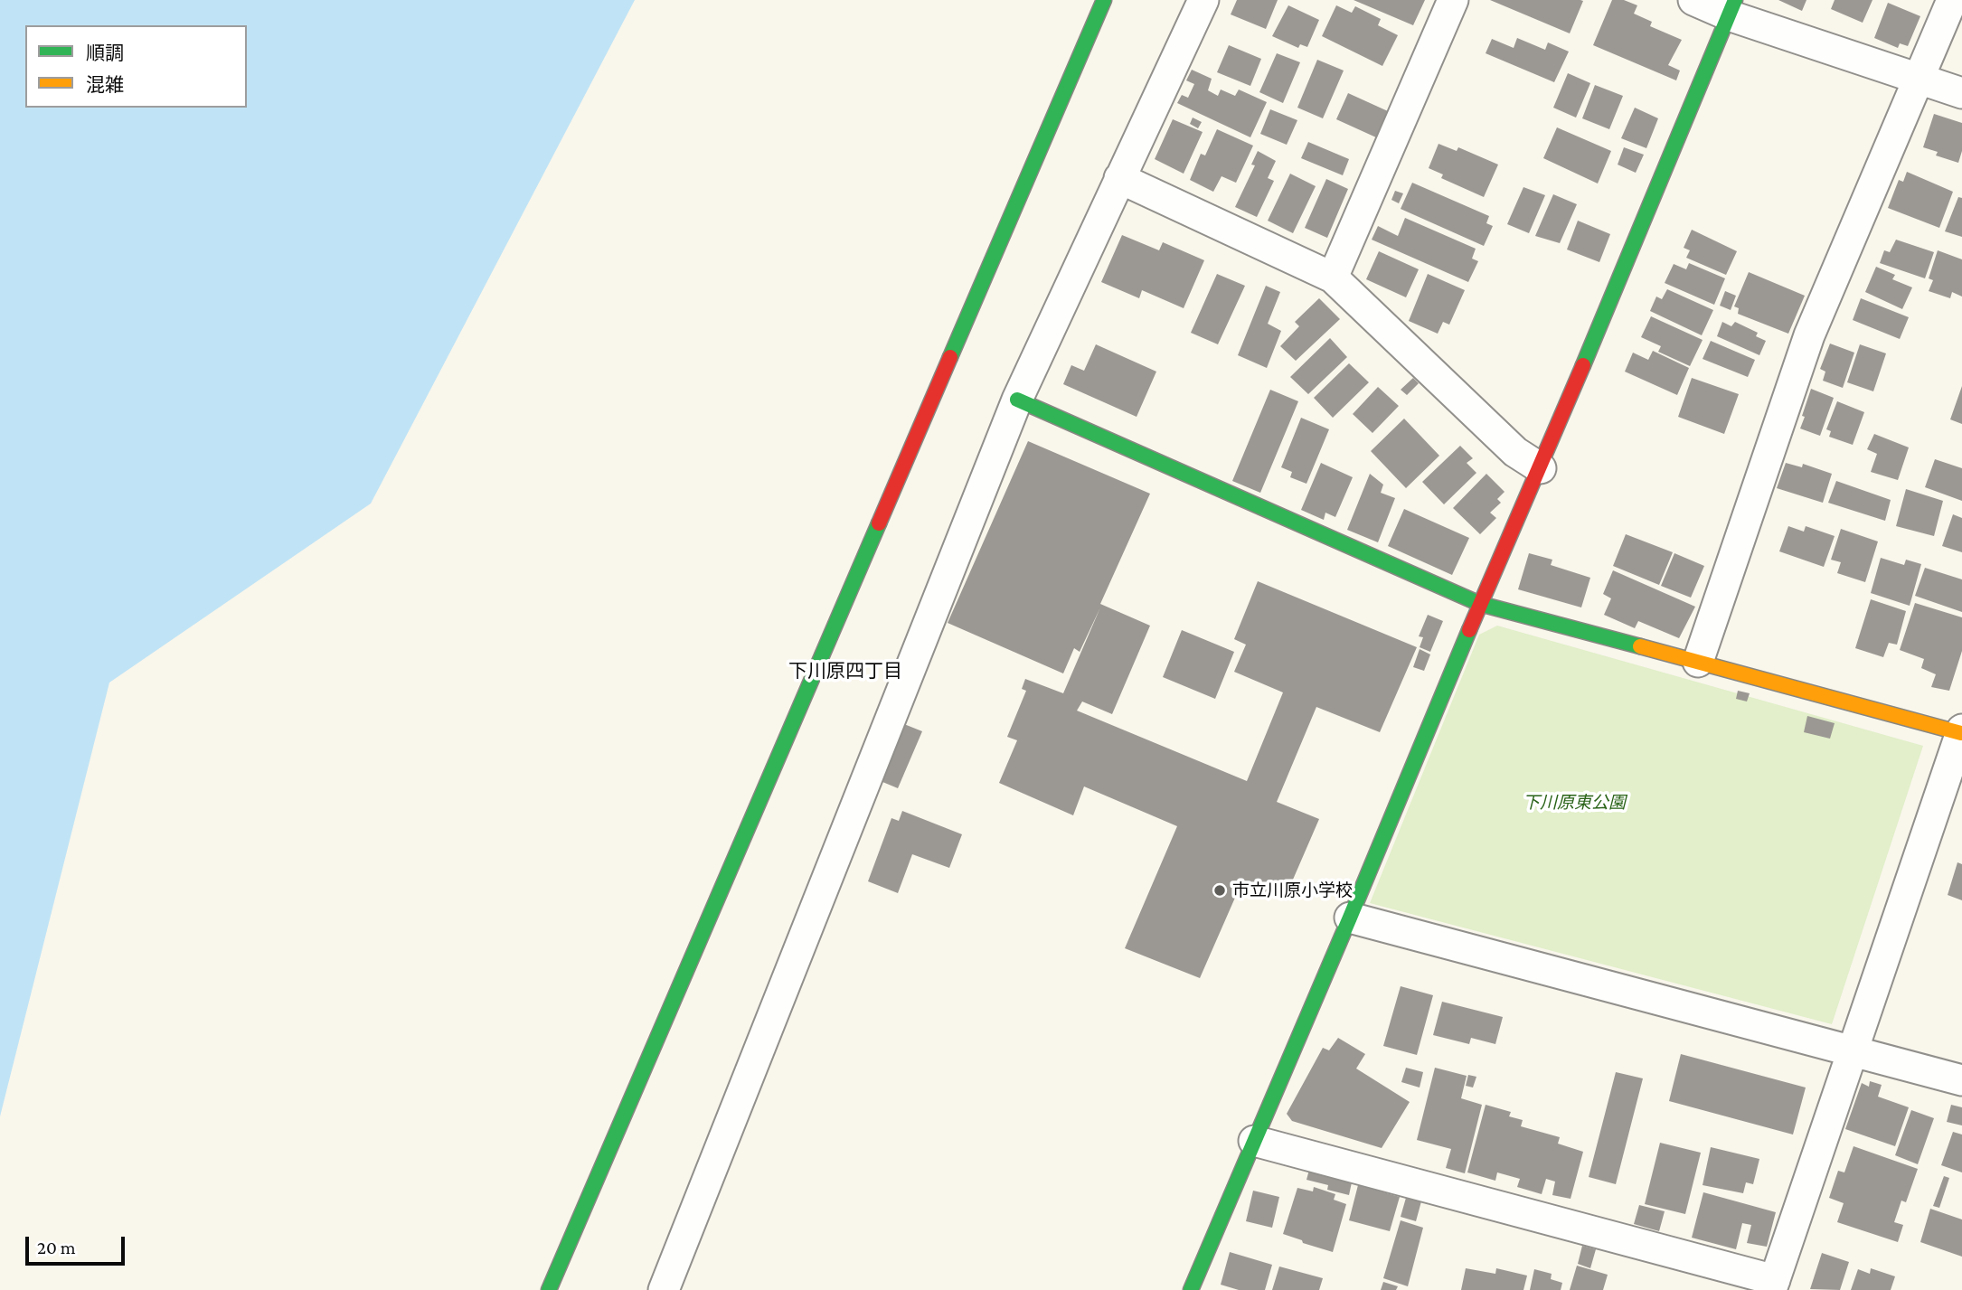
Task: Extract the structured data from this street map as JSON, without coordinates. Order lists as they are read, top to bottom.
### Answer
{
  "districts": ["下川原四丁目"],
  "parks": ["下川原東公園"],
  "places": ["市立川原小学校"],
  "legend": ["順調", "混雑"],
  "scale_bar": "20 m"
}
